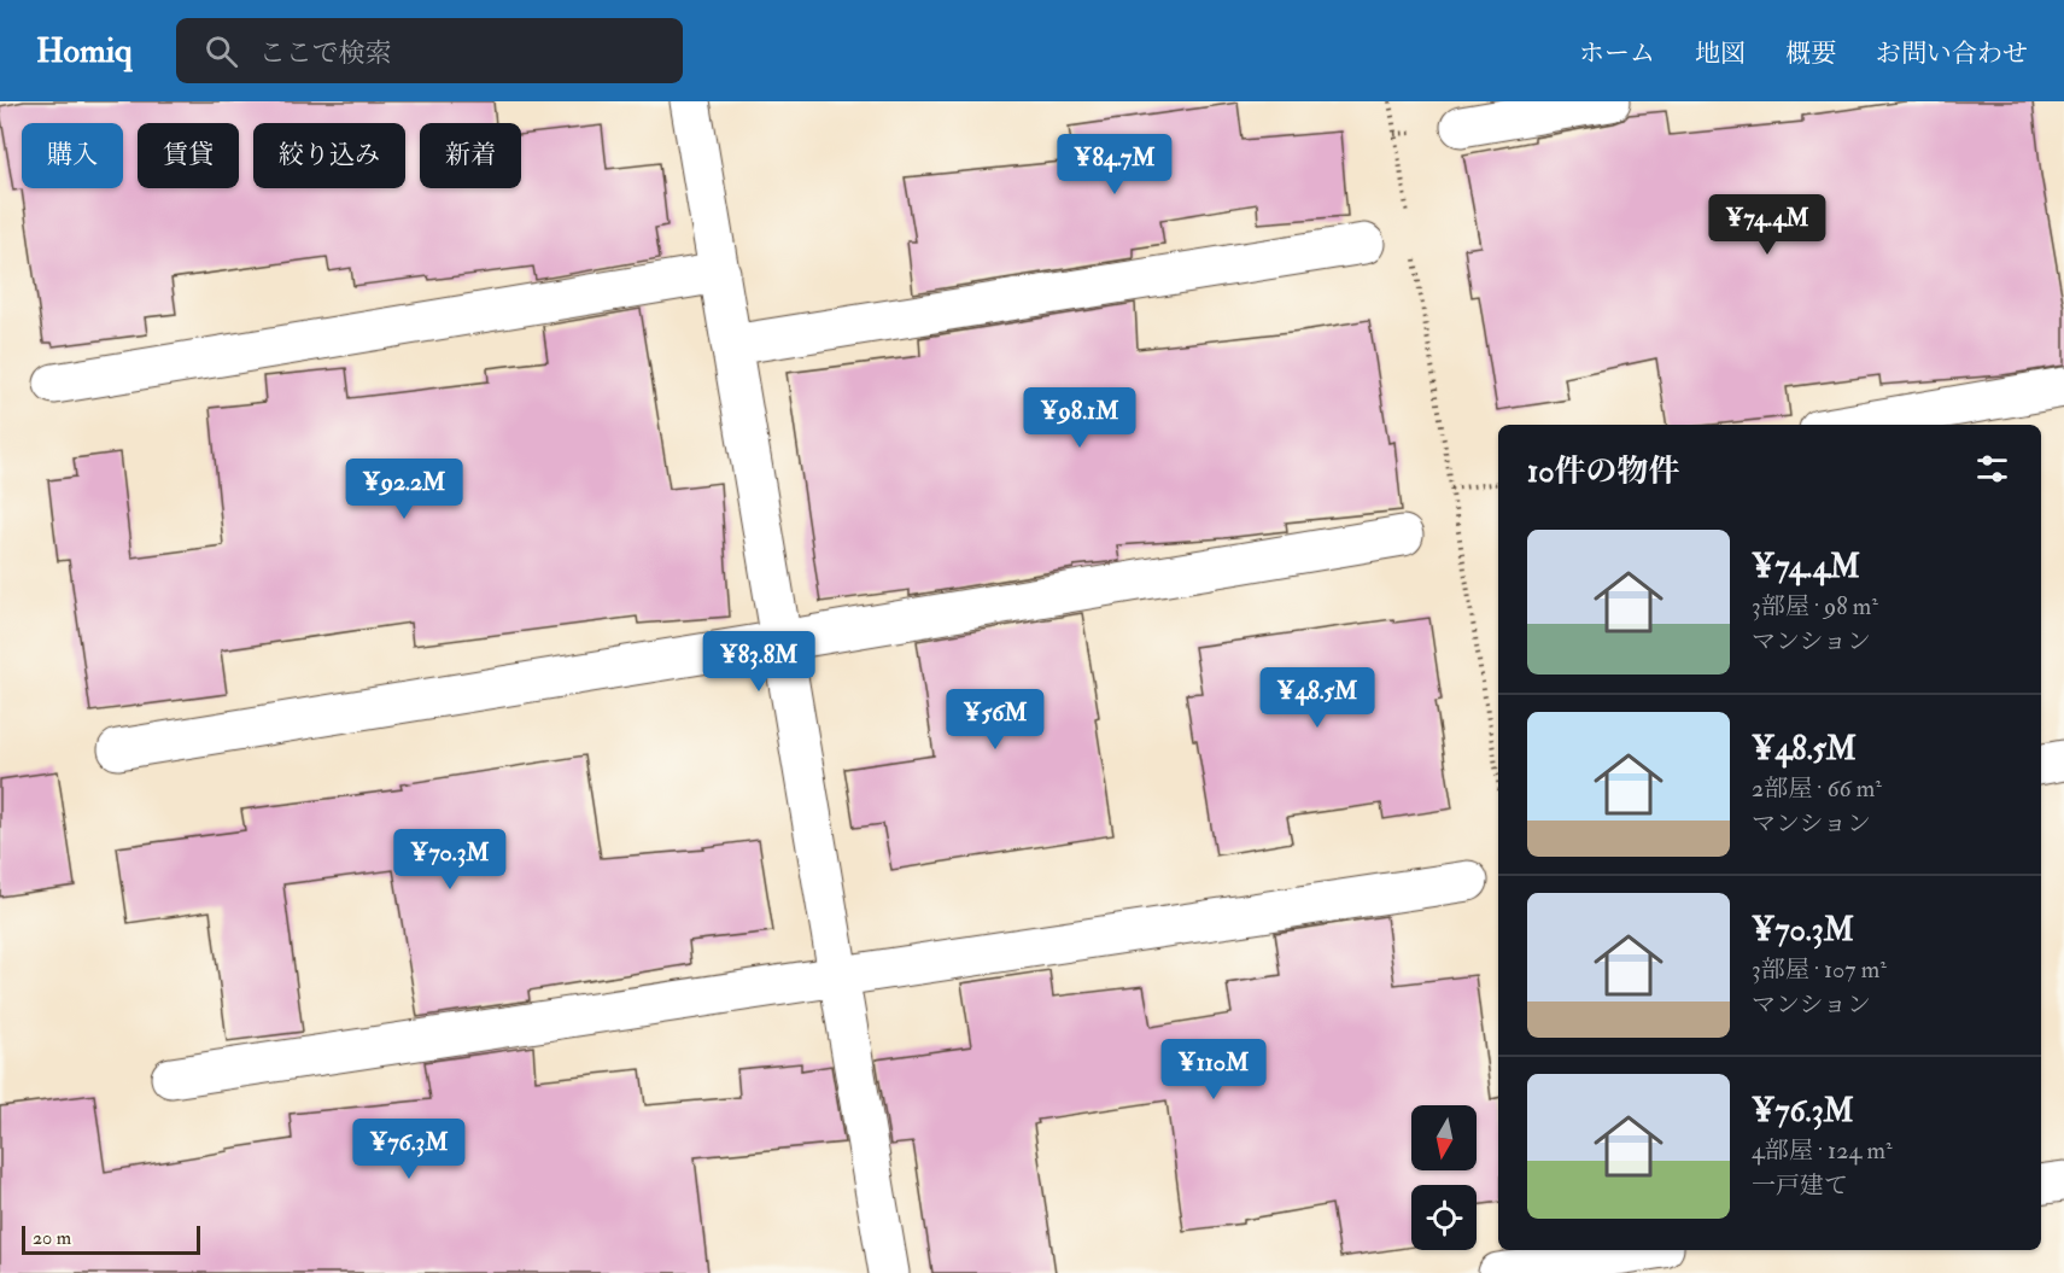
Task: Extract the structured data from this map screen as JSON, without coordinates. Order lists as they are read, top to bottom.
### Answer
{
  "scale_bar": "20 m",
  "north": "bottom",
  "page": {
    "header": "Homiq",
    "search": "ここで検索",
    "nav": [
      "ホーム",
      "地図",
      "概要",
      "お問い合わせ"
    ],
    "chip": [
      "購入",
      "賃貸",
      "絞り込み",
      "新着"
    ],
    "price": [
      "¥84.7M",
      "¥74.4M",
      "¥98.1M",
      "¥92.2M",
      "¥83.8M",
      "¥48.5M",
      "¥56M",
      "¥70.3M",
      "¥110M",
      "¥76.3M"
    ],
    "heading": "10件の物件",
    "list": [
      {
        "name": "¥74.4M",
        "note": "3部屋 · 98 m² · マンション"
      },
      {
        "name": "¥48.5M",
        "note": "2部屋 · 66 m² · マンション"
      },
      {
        "name": "¥70.3M",
        "note": "3部屋 · 107 m² · マンション"
      },
      {
        "name": "¥76.3M",
        "note": "4部屋 · 124 m² · 一戸建て"
      }
    ],
    "scale": "20 m"
  }
}
